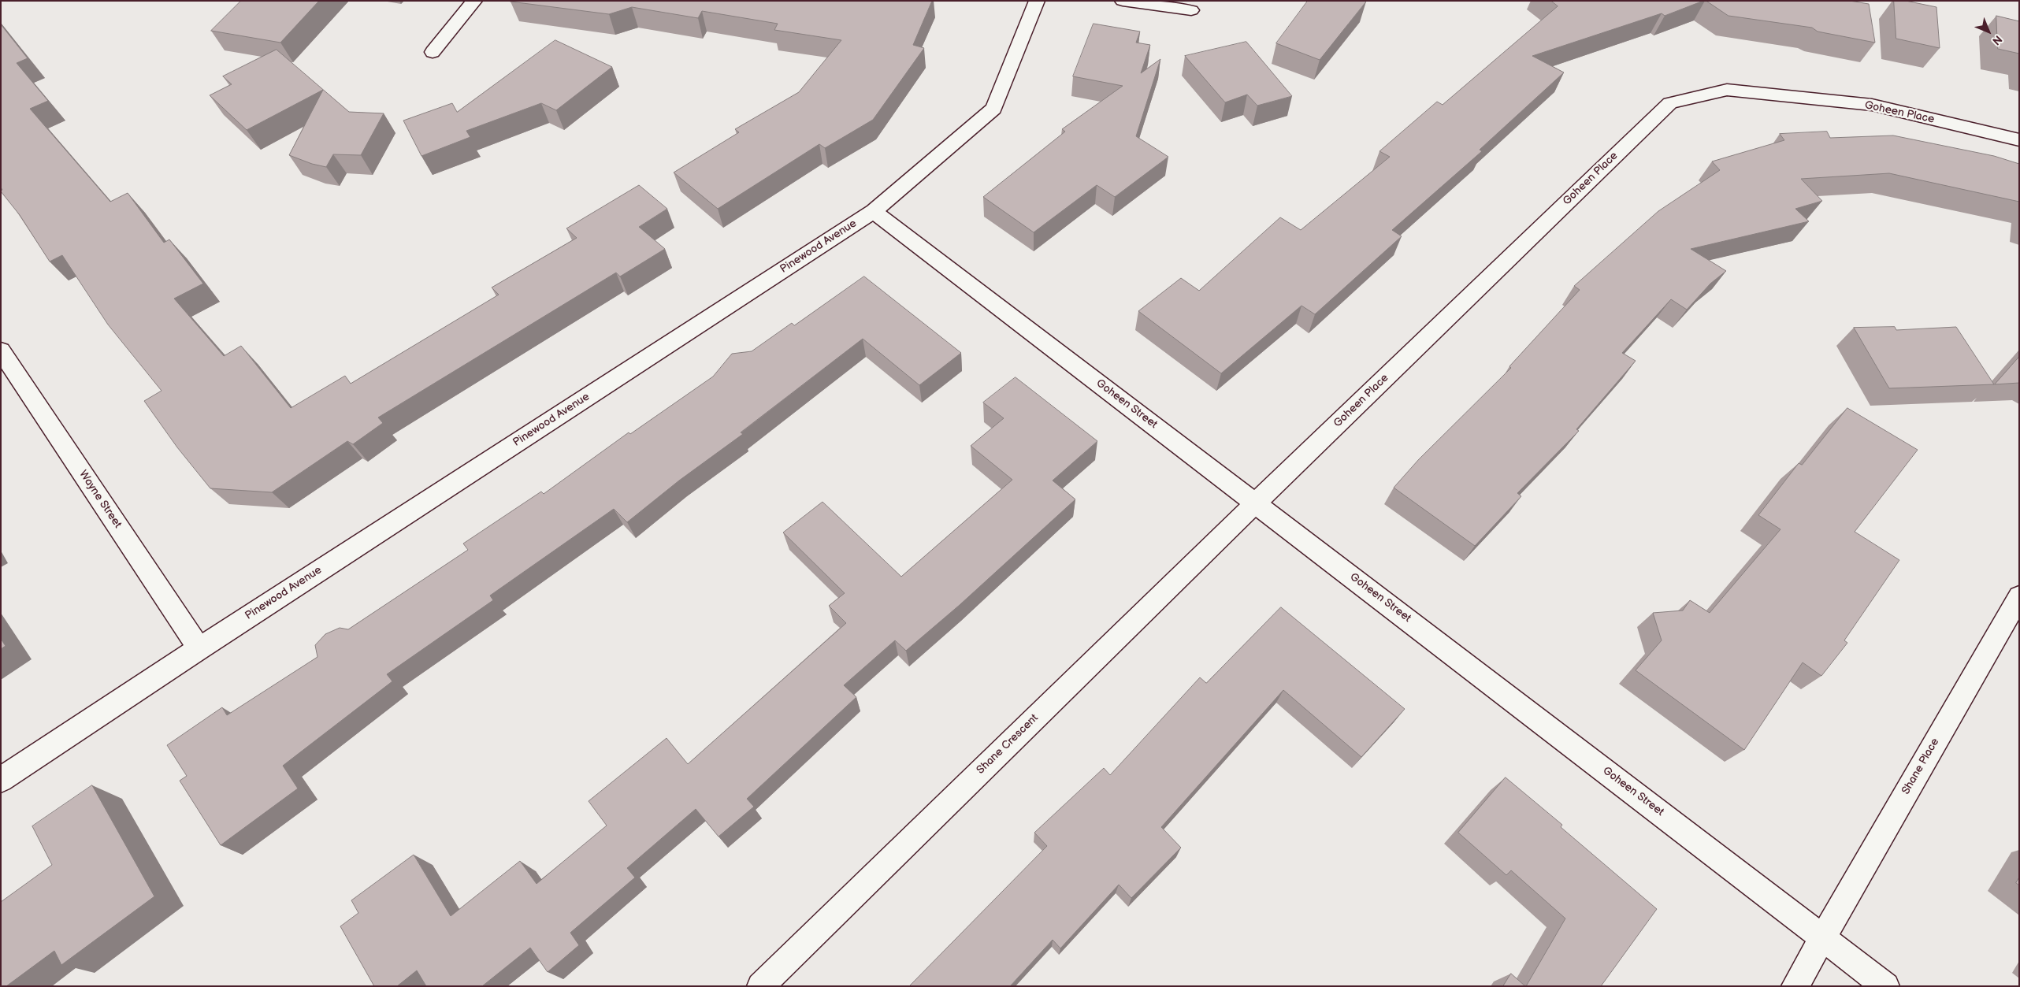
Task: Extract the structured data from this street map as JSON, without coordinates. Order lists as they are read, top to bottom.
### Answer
{
  "streets": {
    "street": [
      "Goheen Place",
      "Pinewood Avenue",
      "Goheen Street",
      "Wayne Street",
      "Shane Crescent",
      "Shane Place"
    ]
  },
  "crossings": [
    ["Goheen Place", "Goheen Street"],
    ["Goheen Place", "Shane Crescent"],
    ["Pinewood Avenue", "Goheen Street"],
    ["Pinewood Avenue", "Wayne Street"],
    ["Goheen Street", "Shane Crescent"],
    ["Goheen Street", "Shane Place"]
  ],
  "north": "bottom right"
}
